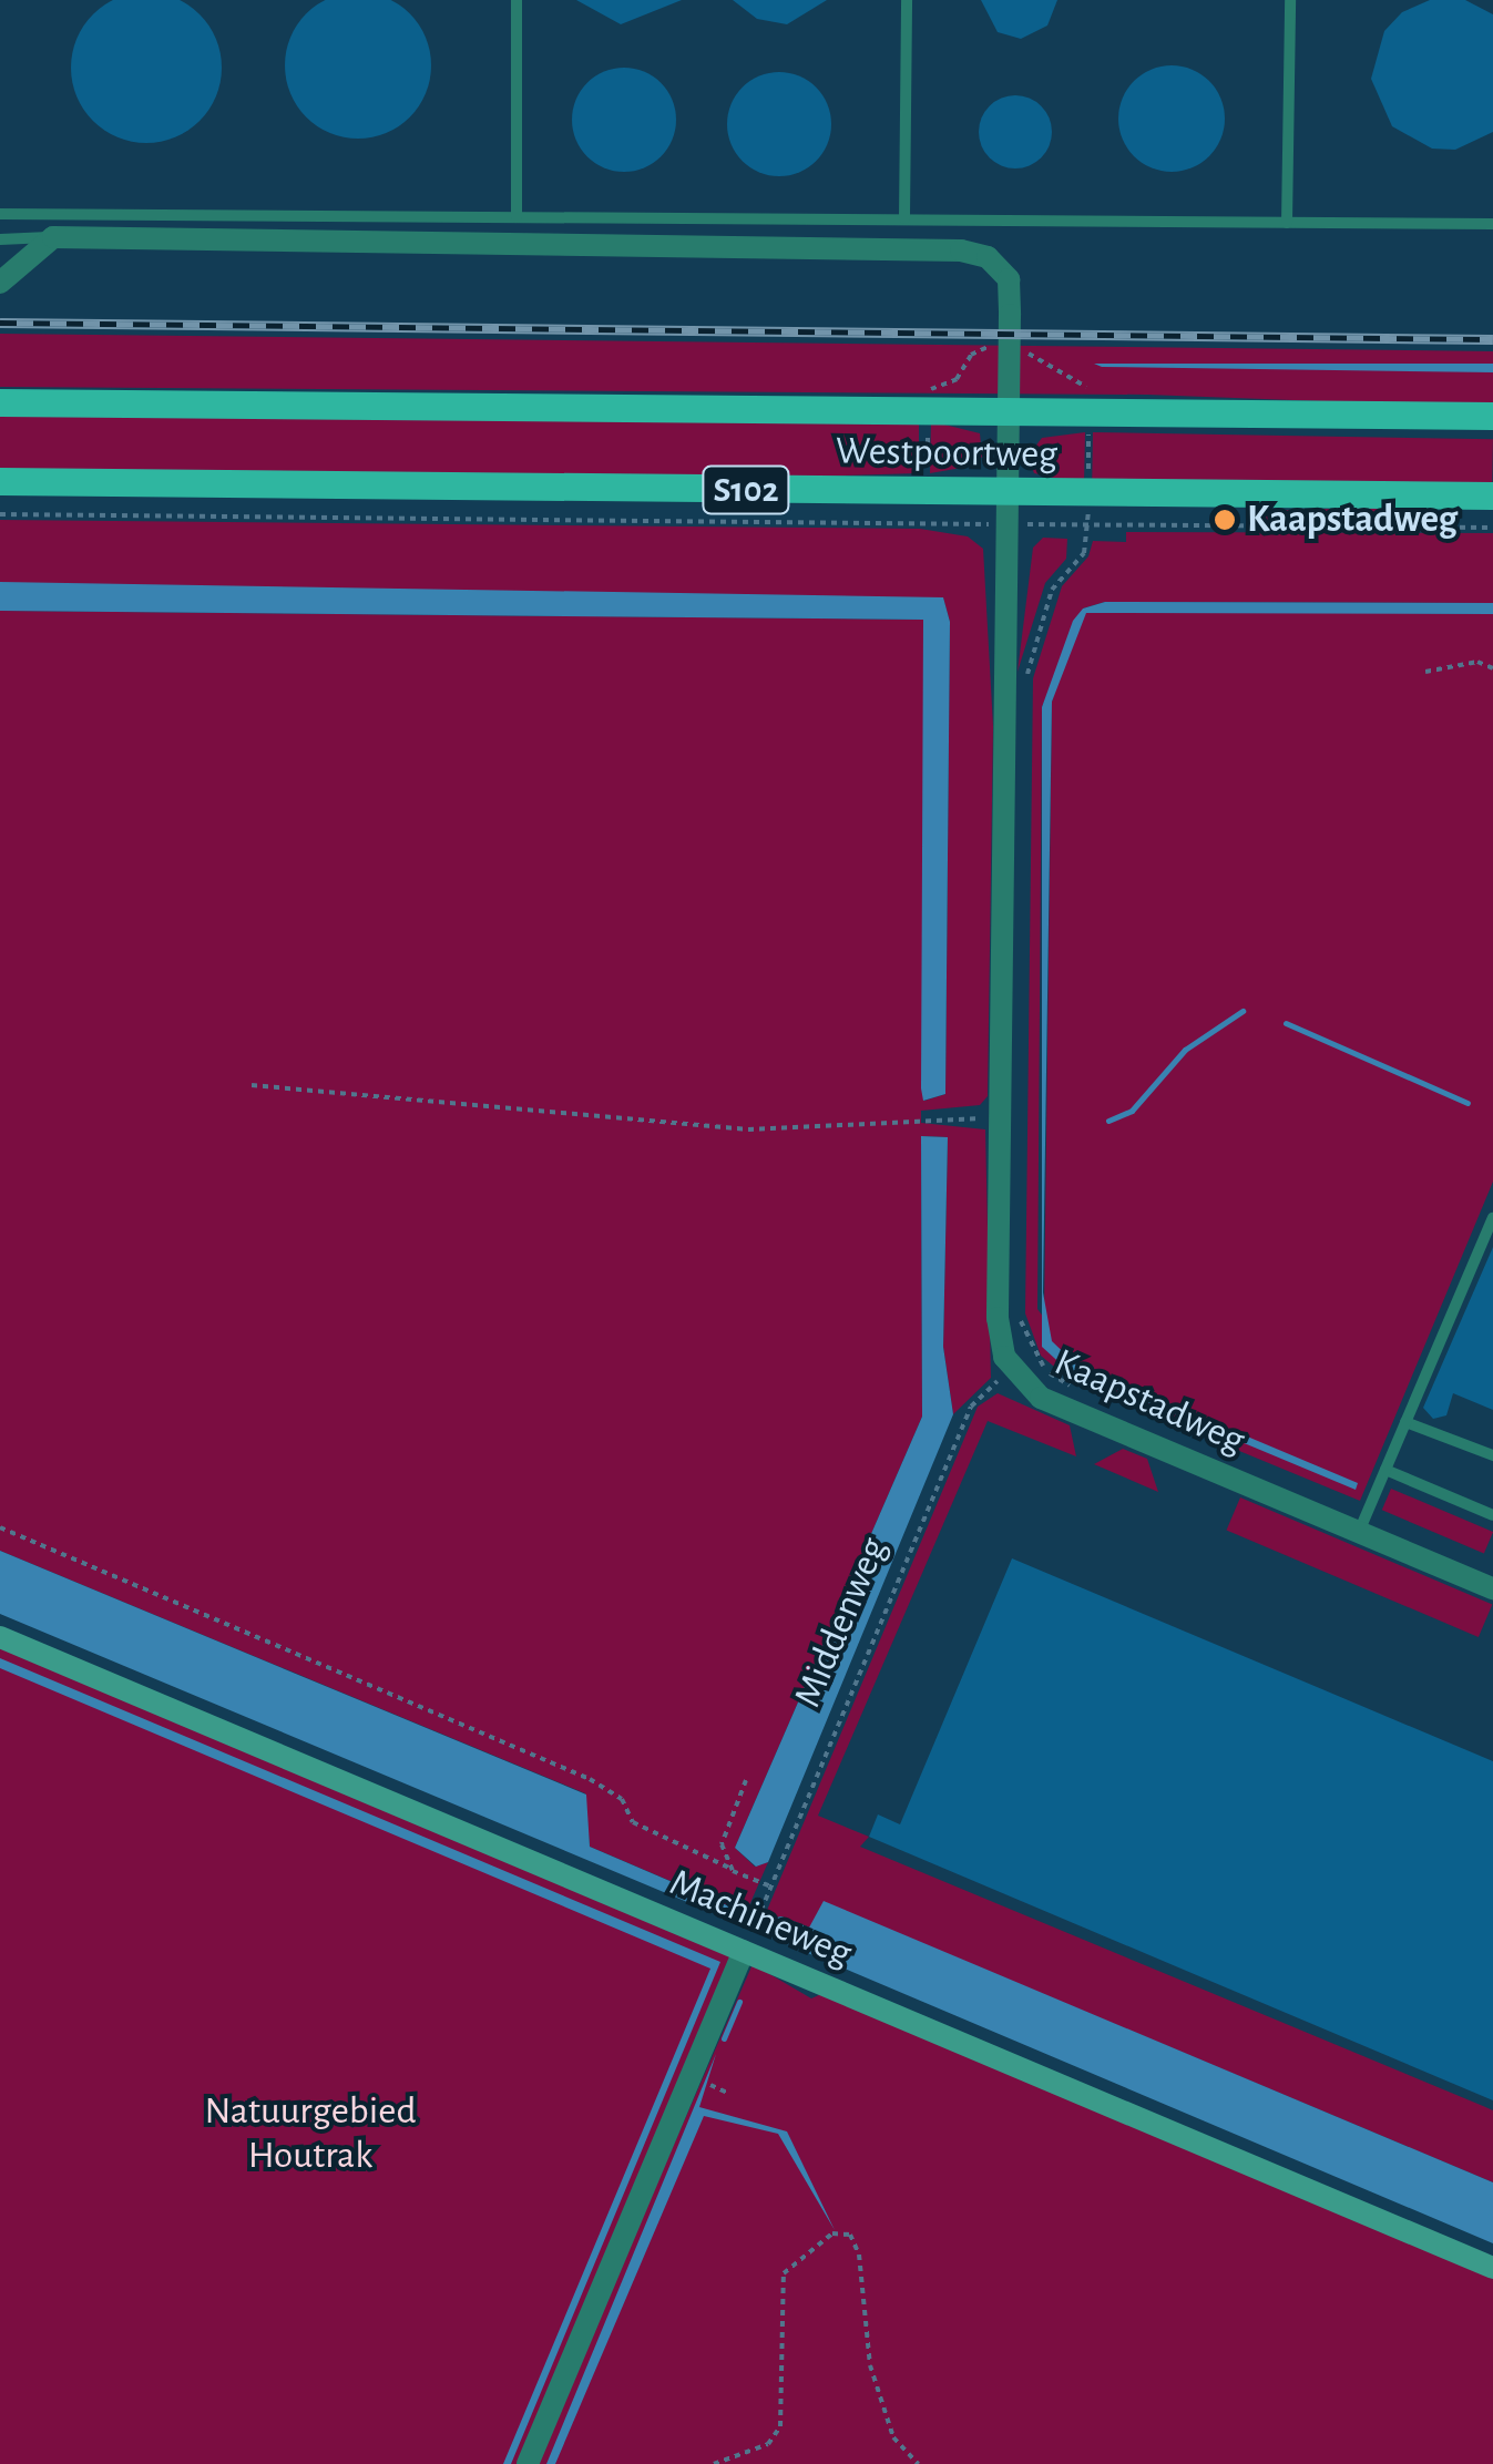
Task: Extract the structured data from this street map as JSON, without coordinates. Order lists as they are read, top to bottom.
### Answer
{
  "streets": {
    "main road": ["Westpoortweg", "S102"],
    "street": ["Kaapstadweg", "Machineweg"],
    "path": ["Middenweg"]
  },
  "crossings": [
    ["Westpoortweg", "Kaapstadweg"],
    ["Kaapstadweg", "Middenweg"],
    ["Middenweg", "Machineweg"]
  ],
  "parks": ["Natuurgebied Houtrak"],
  "places": ["Kaapstadweg"]
}
